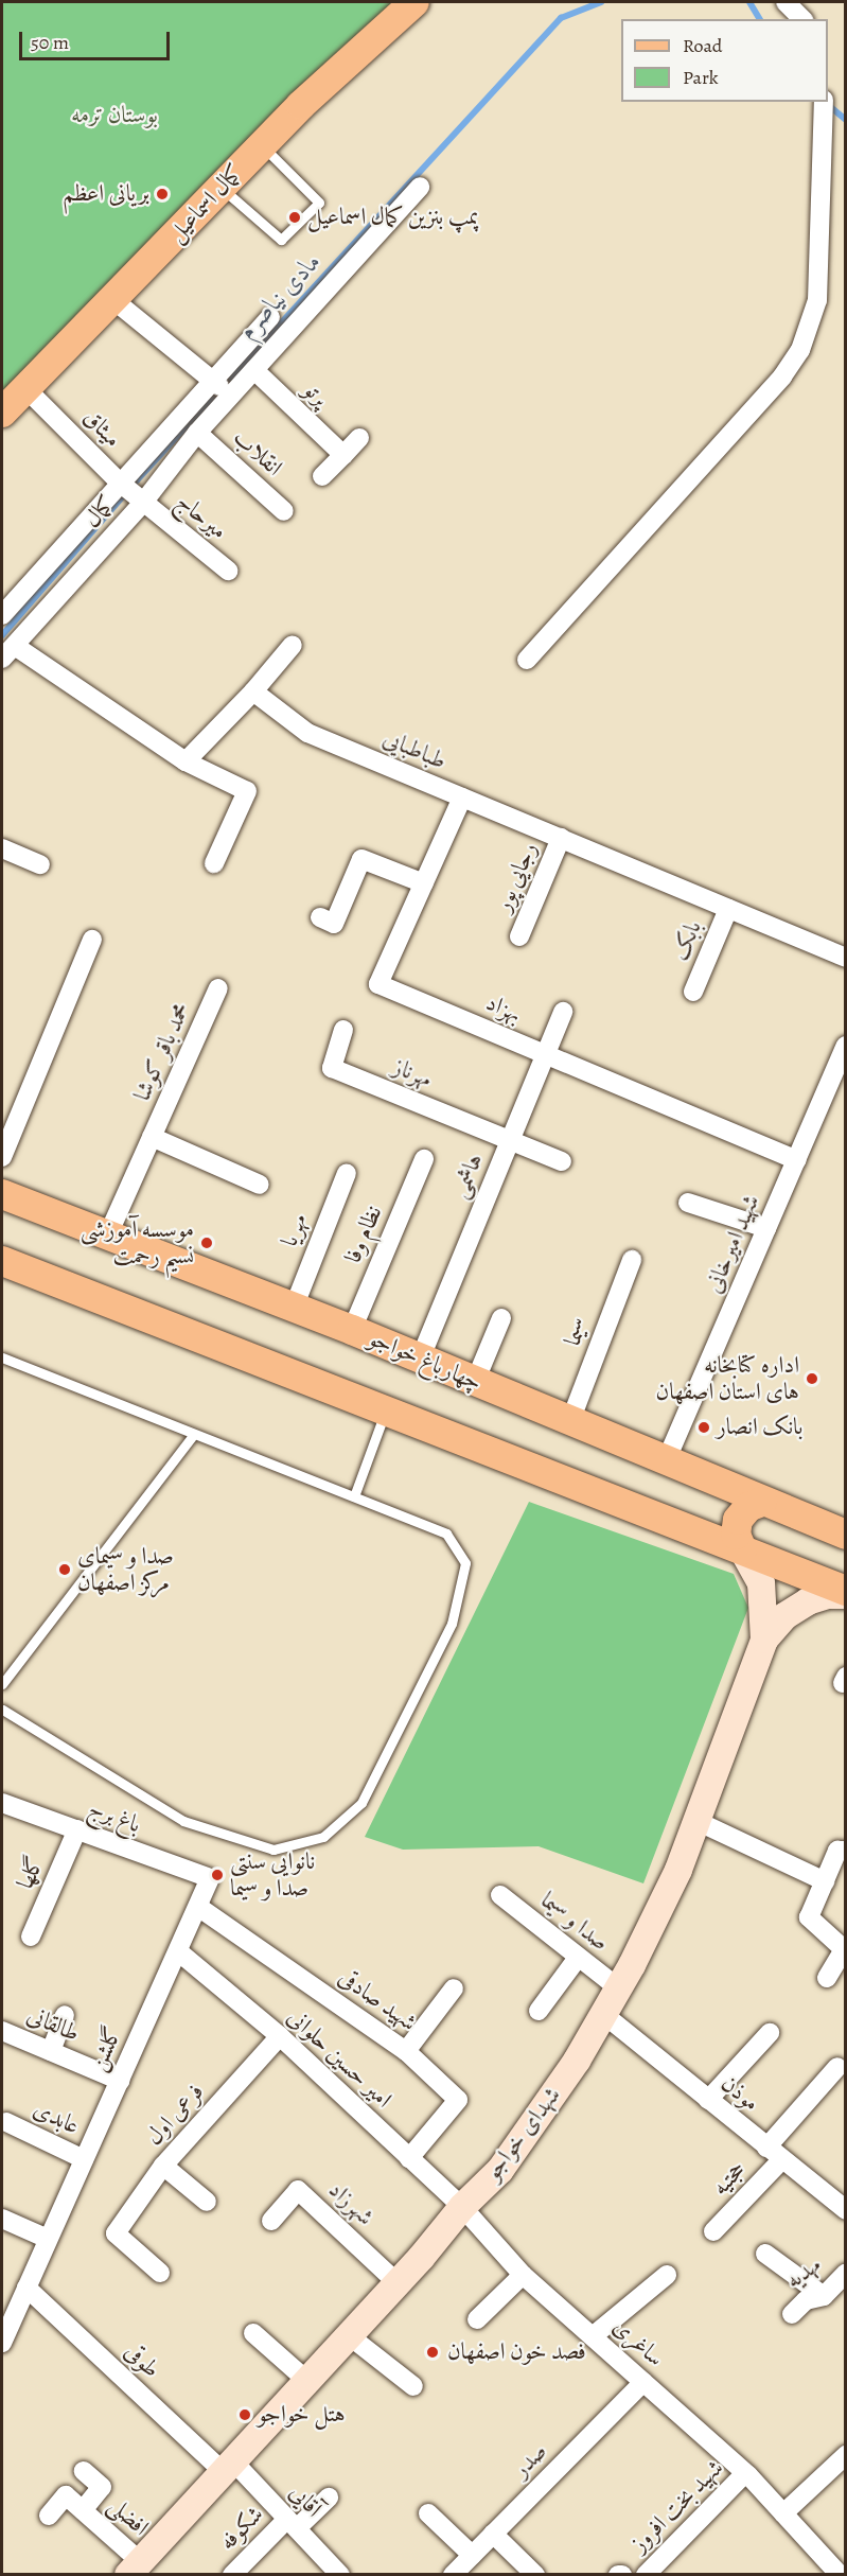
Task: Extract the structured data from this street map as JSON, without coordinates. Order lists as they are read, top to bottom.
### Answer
{
  "streets": {
    "main road": ["کمال اسماعیل", "چهارباغ خواجو", "شهدای خواجو"],
    "street": [
      "پرتو",
      "میثاق",
      "انقلاب",
      "کمال",
      "میرحاج",
      "طباطبایی",
      "رجایی پور",
      "بابک",
      "بهزاد",
      "محمد باقر کوشا",
      "مهرناز",
      "هاشمی",
      "مهریا",
      "نظام وفا",
      "شهید امیرخانی",
      "سیما",
      "باغ برج",
      "گلها",
      "صدا و سیما",
      "شهید صادقی",
      "طالقانی",
      "گلشن",
      "امیر حسین حلوانی",
      "موذن",
      "فرعی اول",
      "عابدی",
      "حجتیه",
      "شهرزاد",
      "مهدیه",
      "ساغری",
      "طوقی",
      "صدر",
      "آقایی",
      "شهید بخت افروز",
      "افضلی",
      "شکوفه"
    ]
  },
  "crossings": [
    ["کمال اسماعیل", "میثاق"],
    ["پرتو", "کمال"],
    ["میثاق", "کمال"],
    ["میثاق", "میرحاج"],
    ["انقلاب", "کمال"],
    ["کمال", "میرحاج"],
    ["طباطبایی", "رجایی پور"],
    ["طباطبایی", "بابک"],
    ["طباطبایی", "بهزاد"],
    ["بهزاد", "هاشمی"],
    ["بهزاد", "شهید امیرخانی"],
    ["محمد باقر کوشا", "چهارباغ خواجو"],
    ["مهرناز", "هاشمی"],
    ["هاشمی", "چهارباغ خواجو"],
    ["مهریا", "چهارباغ خواجو"],
    ["نظام وفا", "چهارباغ خواجو"],
    ["شهید امیرخانی", "چهارباغ خواجو"],
    ["سیما", "چهارباغ خواجو"],
    ["باغ برج", "گلها"],
    ["باغ برج", "گلشن"],
    ["صدا و سیما", "شهدای خواجو"],
    ["شهید صادقی", "گلشن"],
    ["شهید صادقی", "امیر حسین حلوانی"],
    ["طالقانی", "گلشن"],
    ["گلشن", "امیر حسین حلوانی"],
    ["گلشن", "عابدی"],
    ["گلشن", "طوقی"],
    ["امیر حسین حلوانی", "فرعی اول"],
    ["امیر حسین حلوانی", "شهدای خواجو"],
    ["امیر حسین حلوانی", "ساغری"],
    ["موذن", "شهدای خواجو"],
    ["موذن", "حجتیه"],
    ["شهدای خواجو", "شهرزاد"],
    ["شهدای خواجو", "ساغری"],
    ["شهدای خواجو", "طوقی"],
    ["شهدای خواجو", "آقایی"],
    ["شهدای خواجو", "افضلی"],
    ["ساغری", "صدر"],
    ["ساغری", "شهید بخت افروز"],
    ["طوقی", "آقایی"],
    ["آقایی", "شکوفه"]
  ],
  "water": ["مادی نیاصرم"],
  "parks": ["بوستان ترمه"],
  "places": [
    "بریانی اعظم",
    "پمپ بنزین کمال اسماعیل",
    "موسسه آموزشی نسیم رحمت",
    "اداره کتابخانه های استان اصفهان",
    "بانک انصار",
    "صدا و سیمای مرکز اصفهان",
    "نانوایی سنتی صدا و سیما",
    "فصد خون اصفهان",
    "هتل خواجو"
  ],
  "legend": ["Road", "Park"],
  "scale_bar": "50 m"
}
